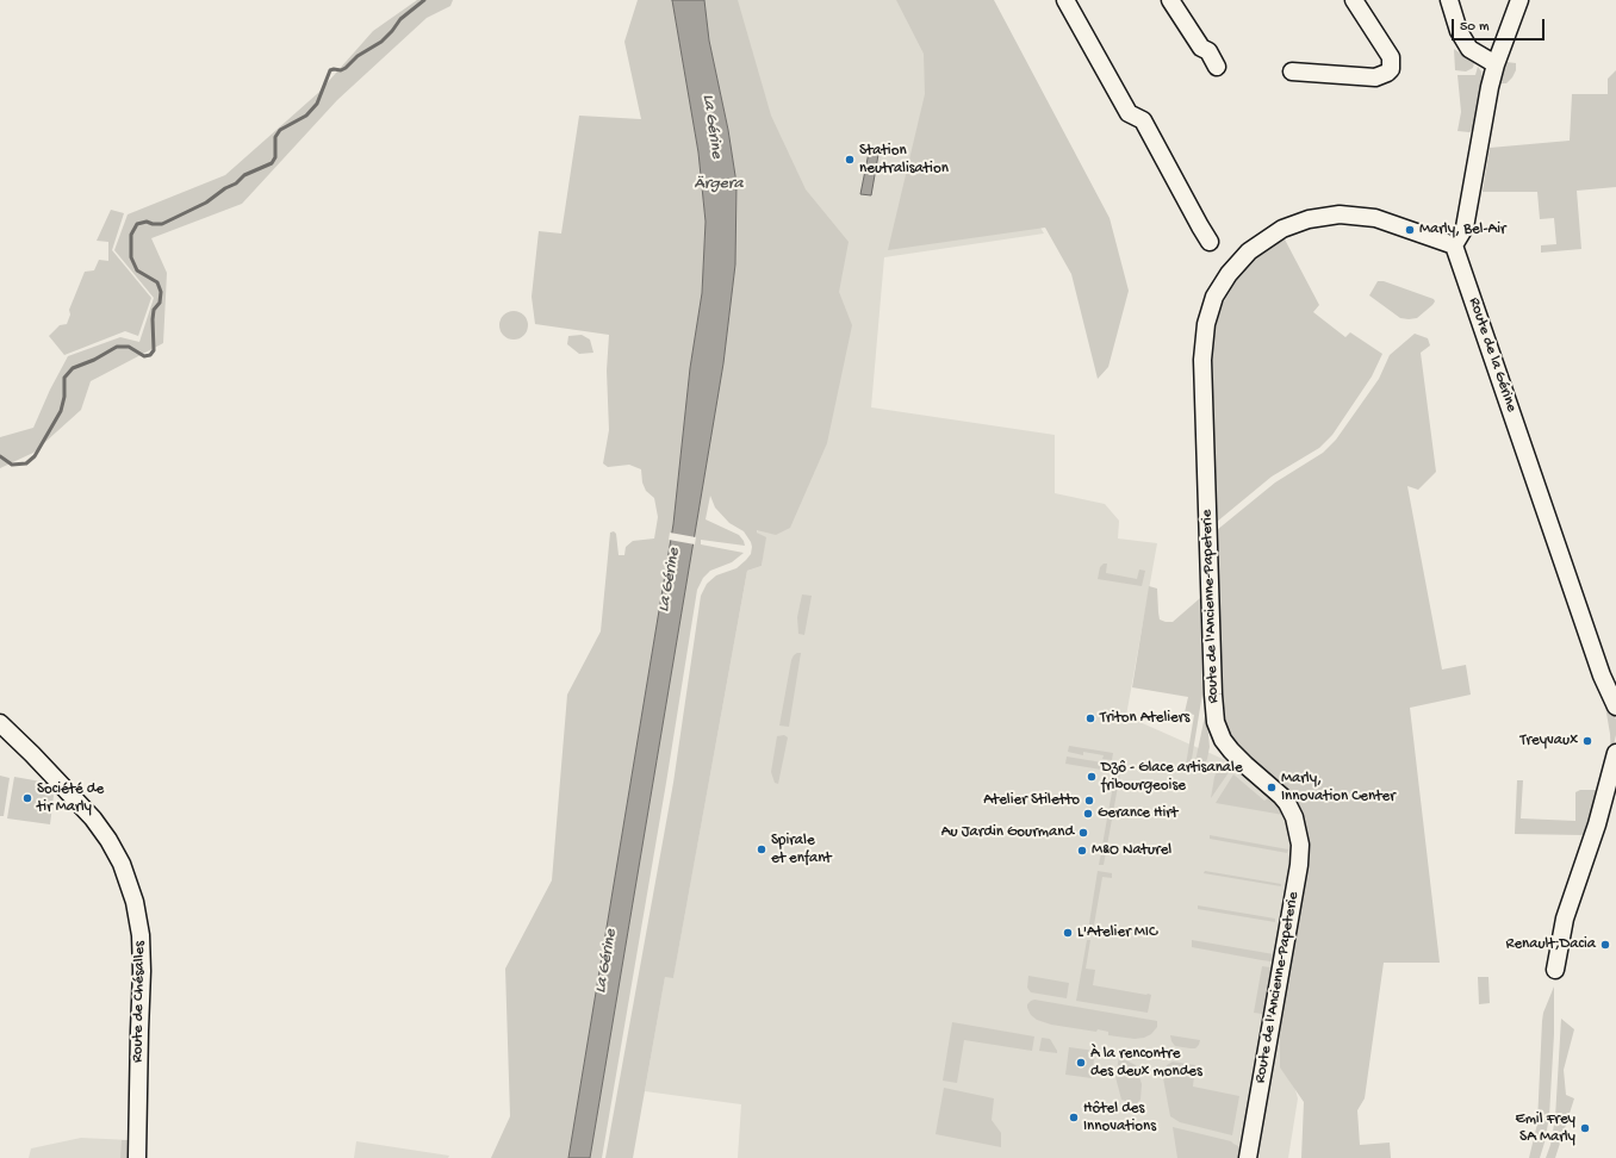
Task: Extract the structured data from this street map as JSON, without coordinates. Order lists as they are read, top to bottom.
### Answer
{
  "streets": {
    "street": ["Route de la Gérine", "Route de l'Ancienne-Papeterie", "Route de Chésalles"]
  },
  "crossings": [
    ["Route de la Gérine", "Route de l'Ancienne-Papeterie"]
  ],
  "water": ["La Gérine", "Ärgera"],
  "places": [
    "Station neutralisation",
    "Marly, Bel-Air",
    "Triton Ateliers",
    "Treyvaux",
    "Dzô - Glace artisanale fribourgeoise",
    "Marly, Innovation Center",
    "Société de tir Marly",
    "Atelier Stiletto",
    "Gerance Hirt",
    "Au Jardin Gourmand",
    "Spirale et enfant",
    "M&O Naturel",
    "L'Atelier MIC",
    "Renault;Dacia",
    "À la rencontre des deux mondes",
    "Hôtel des Innovations",
    "Emil Frey SA Marly"
  ],
  "scale_bar": "50 m"
}
